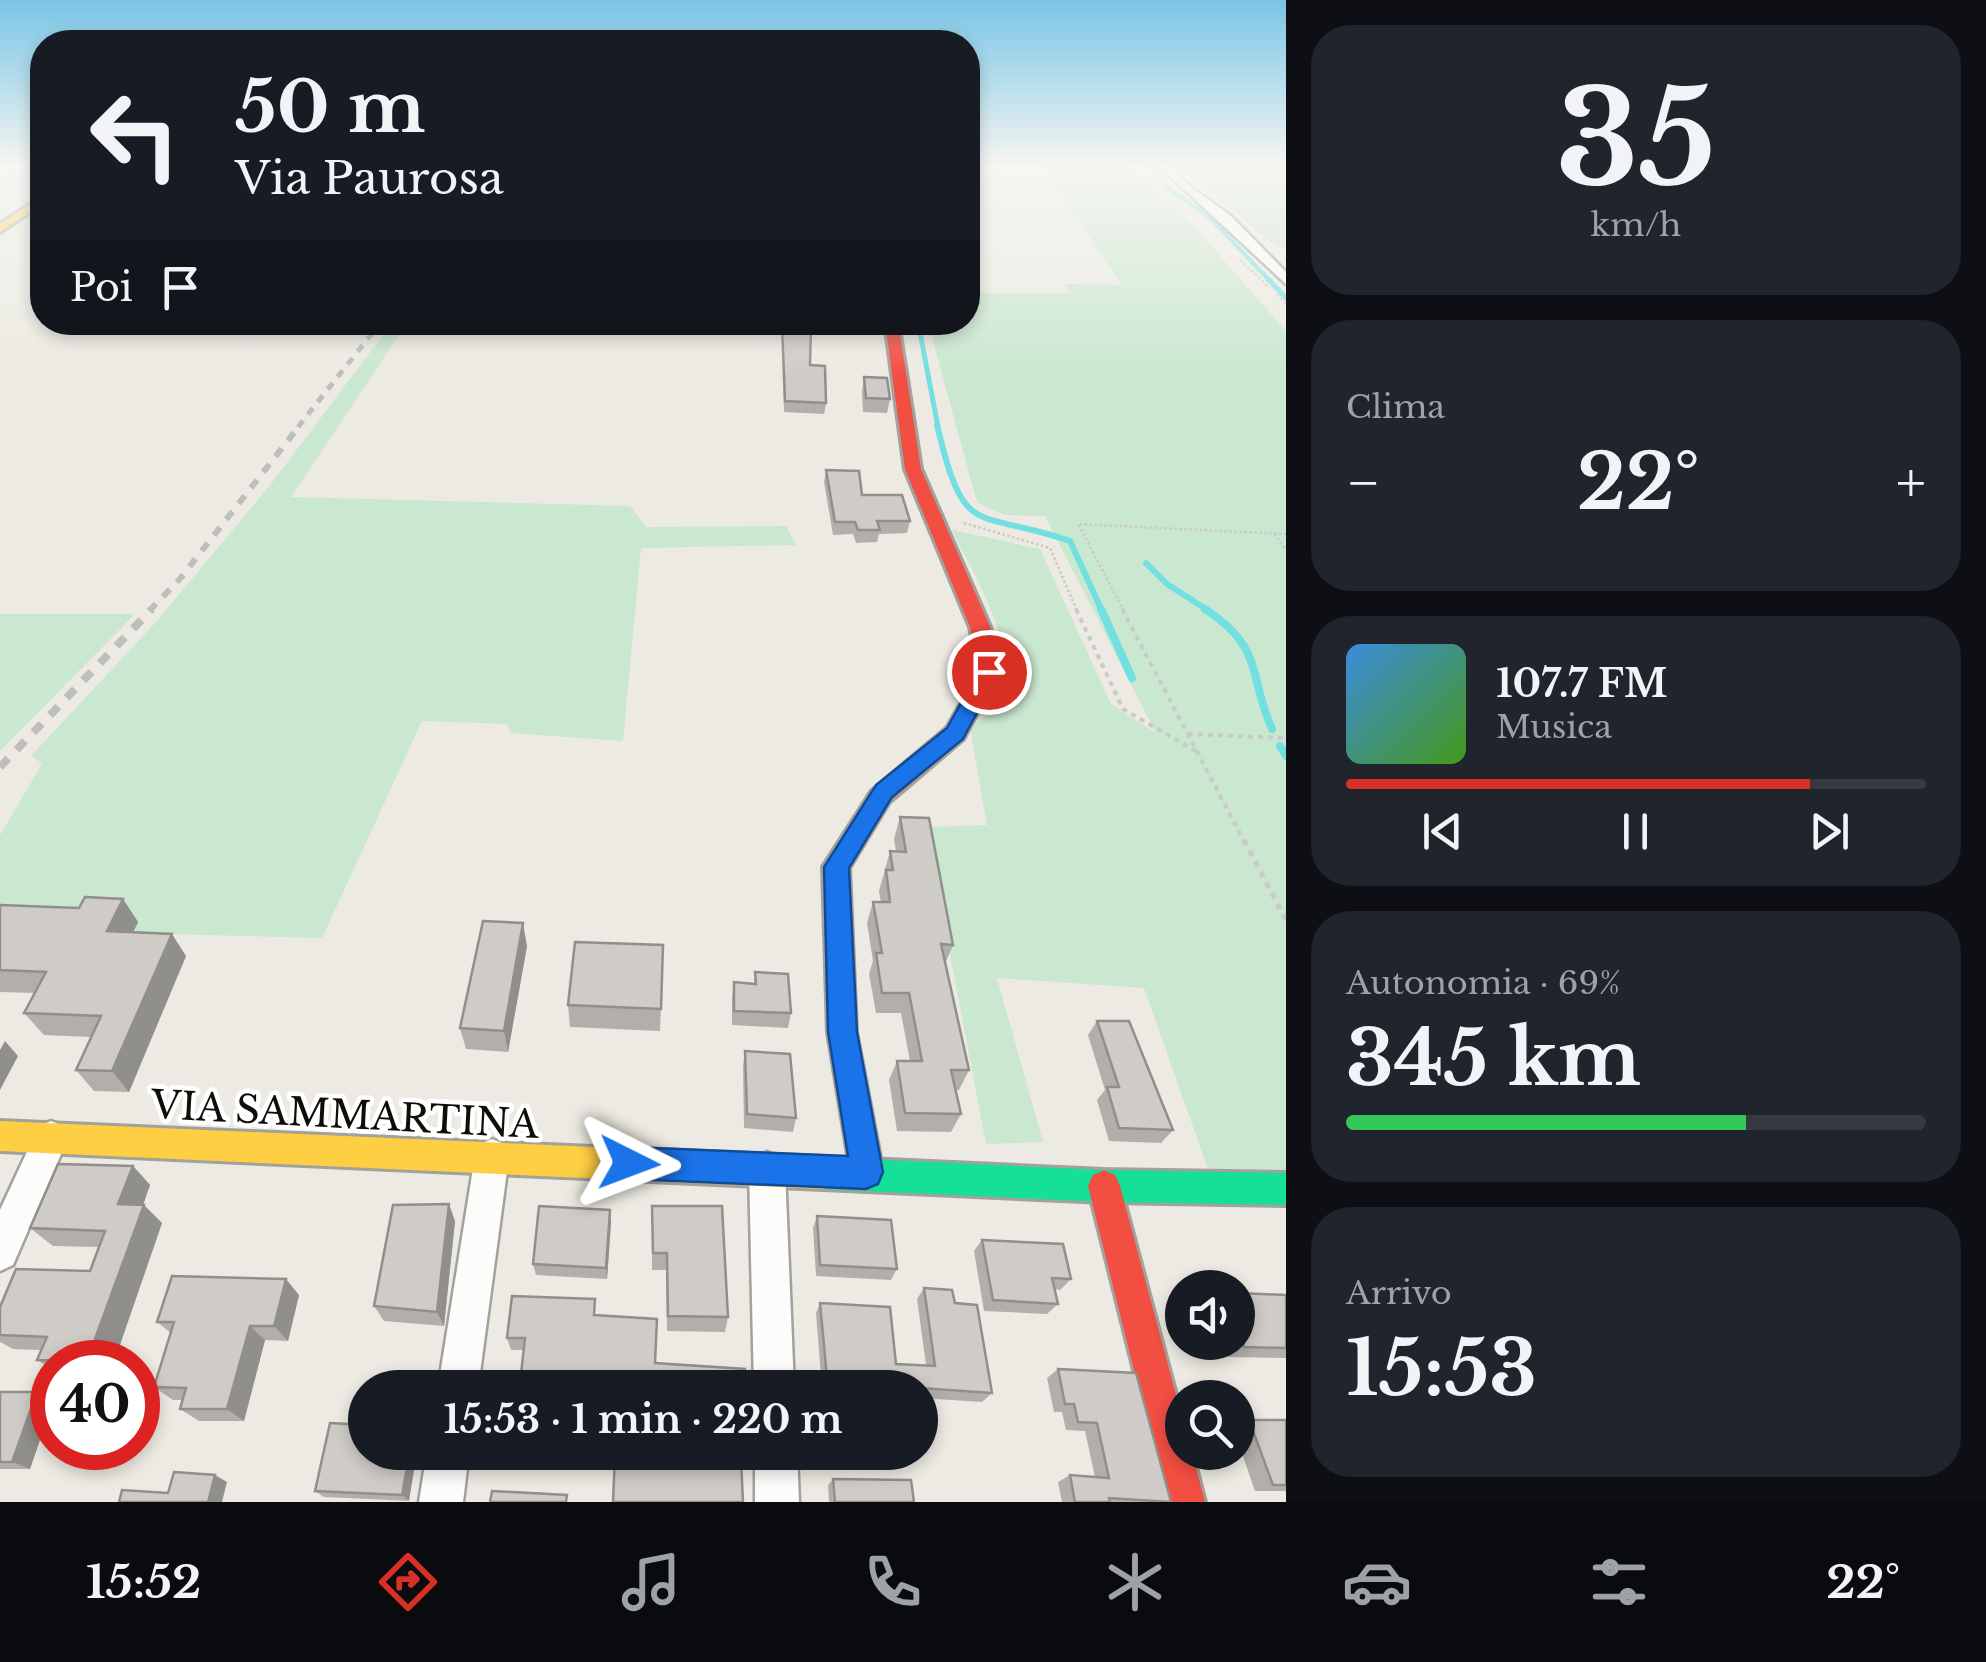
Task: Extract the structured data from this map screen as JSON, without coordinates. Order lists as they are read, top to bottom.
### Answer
{
  "streets": {
    "street": ["VIA SAMMARTINA"]
  },
  "page": {
    "tile": [
      ["35", "km/h"],
      "Clima",
      ["Autonomia · 69%", "345 km"],
      ["Arrivo", "15:53"]
    ],
    "turn": ["50 m", "Via Paurosa"],
    "then": "Poi",
    "heat": ["−", "22°", "+"],
    "song": ["107.7 FM", "Musica"],
    "limit": "40",
    "trip": "15:53 · 1 min · 220 m",
    "tabs": ["15:52", "22°"]
  }
}
